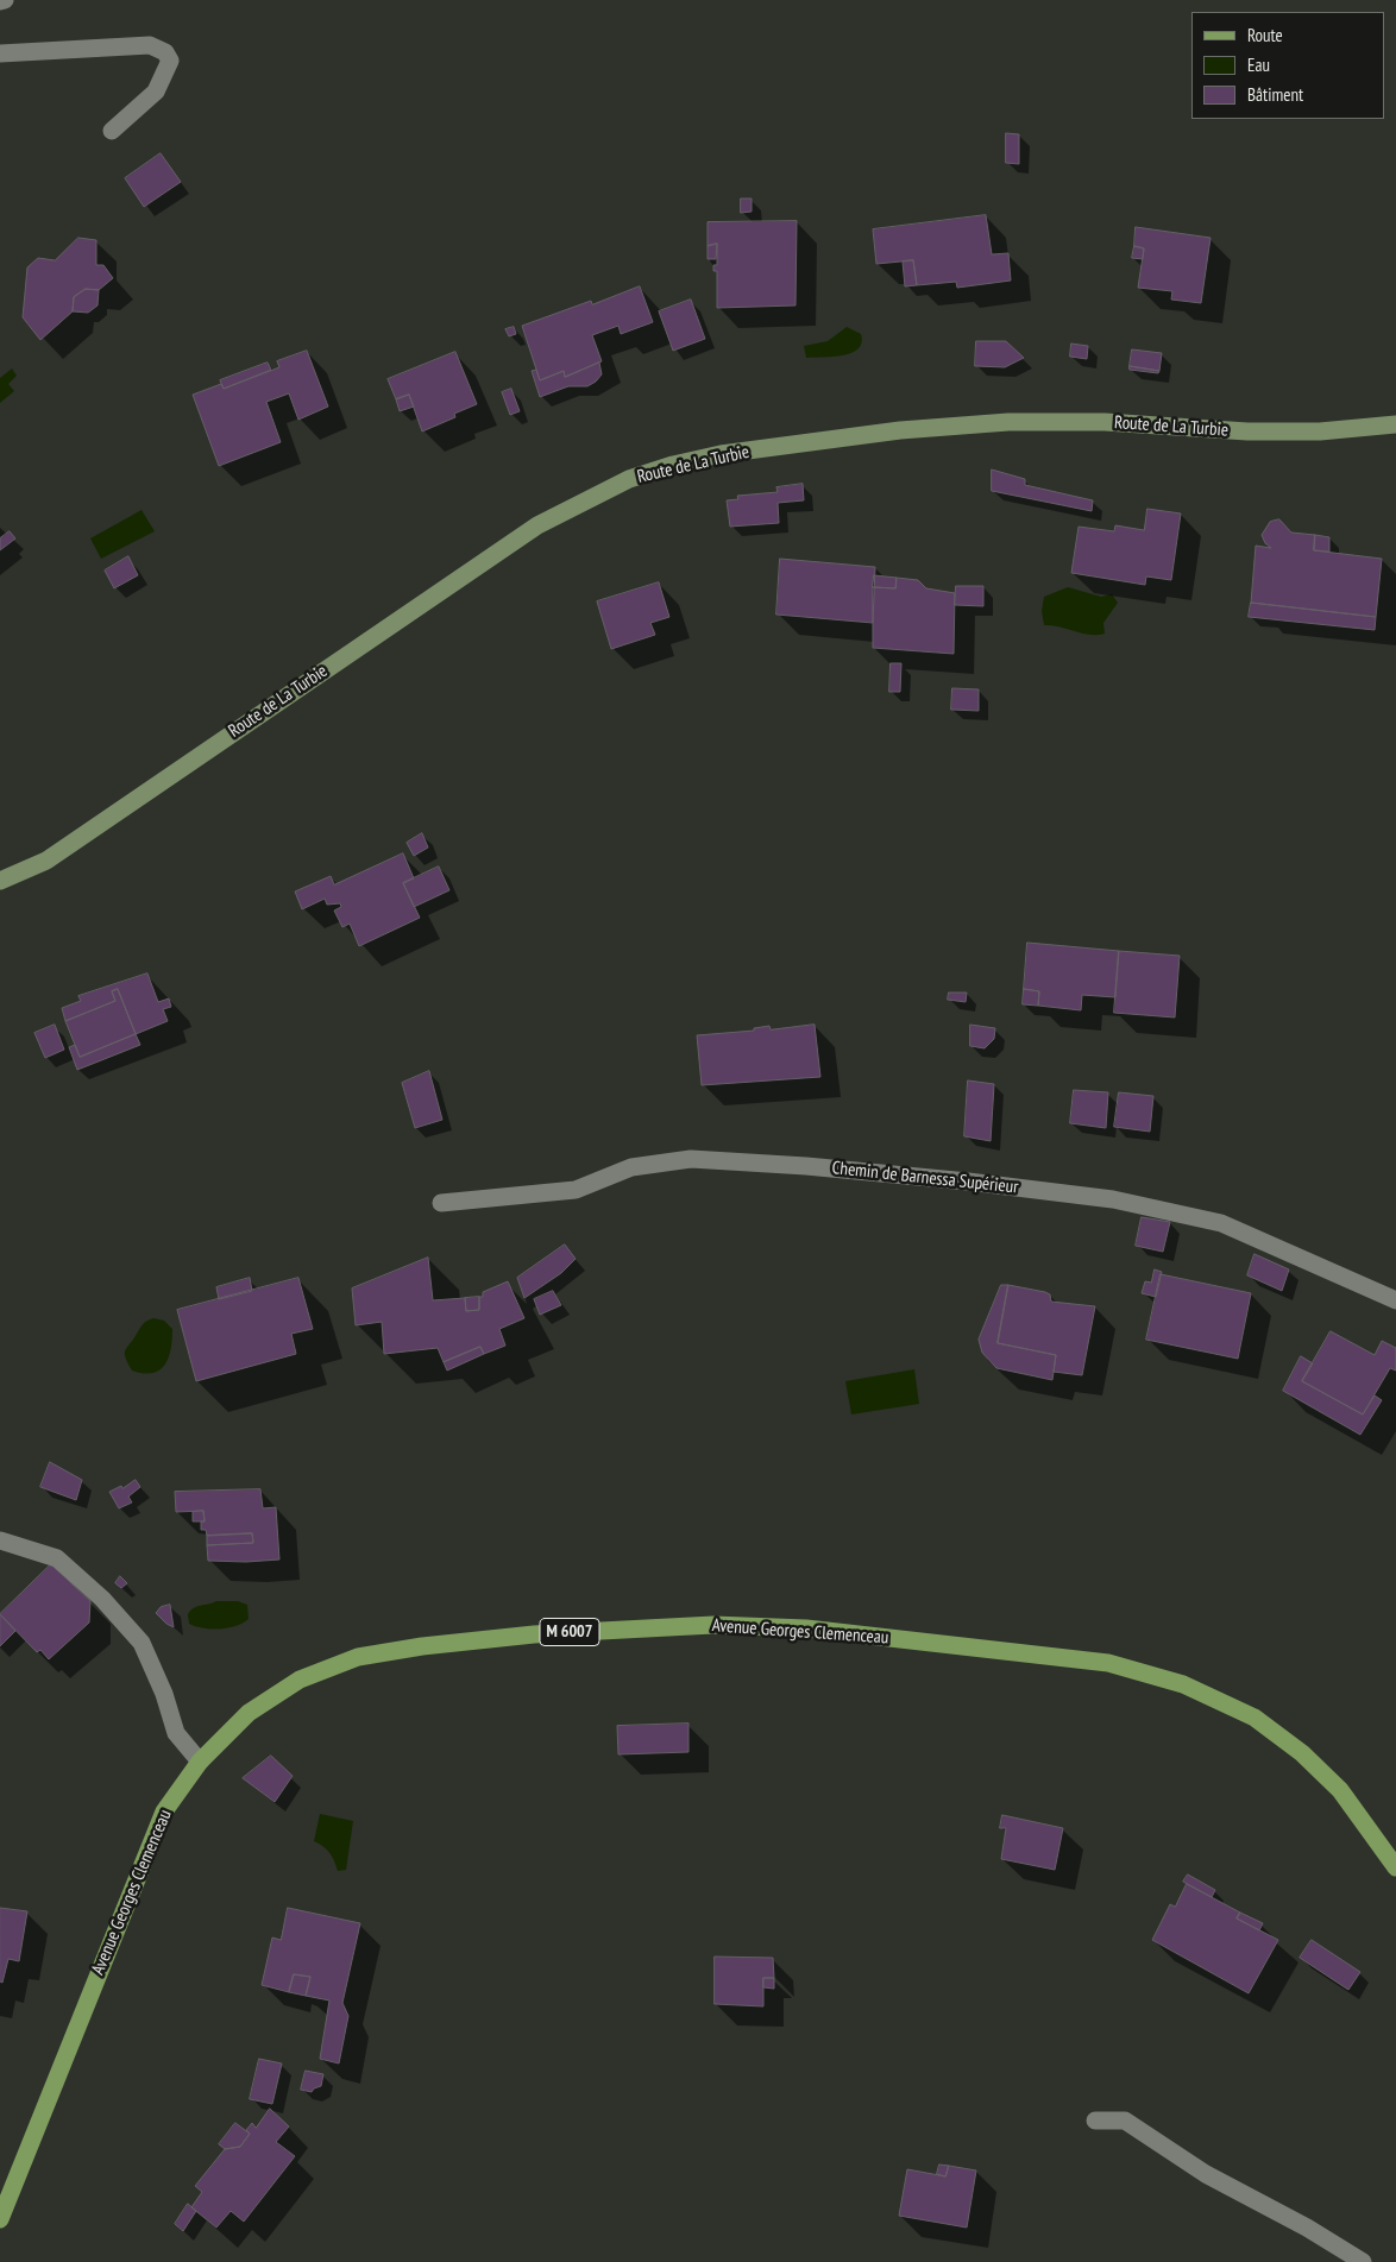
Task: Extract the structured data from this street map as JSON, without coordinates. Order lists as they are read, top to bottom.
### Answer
{
  "streets": {
    "main road": ["Route de La Turbie", "M 6007", "Avenue Georges Clemenceau"],
    "street": ["Chemin de Barnessa Supérieur"]
  },
  "legend": ["Route", "Eau", "Bâtiment"]
}
